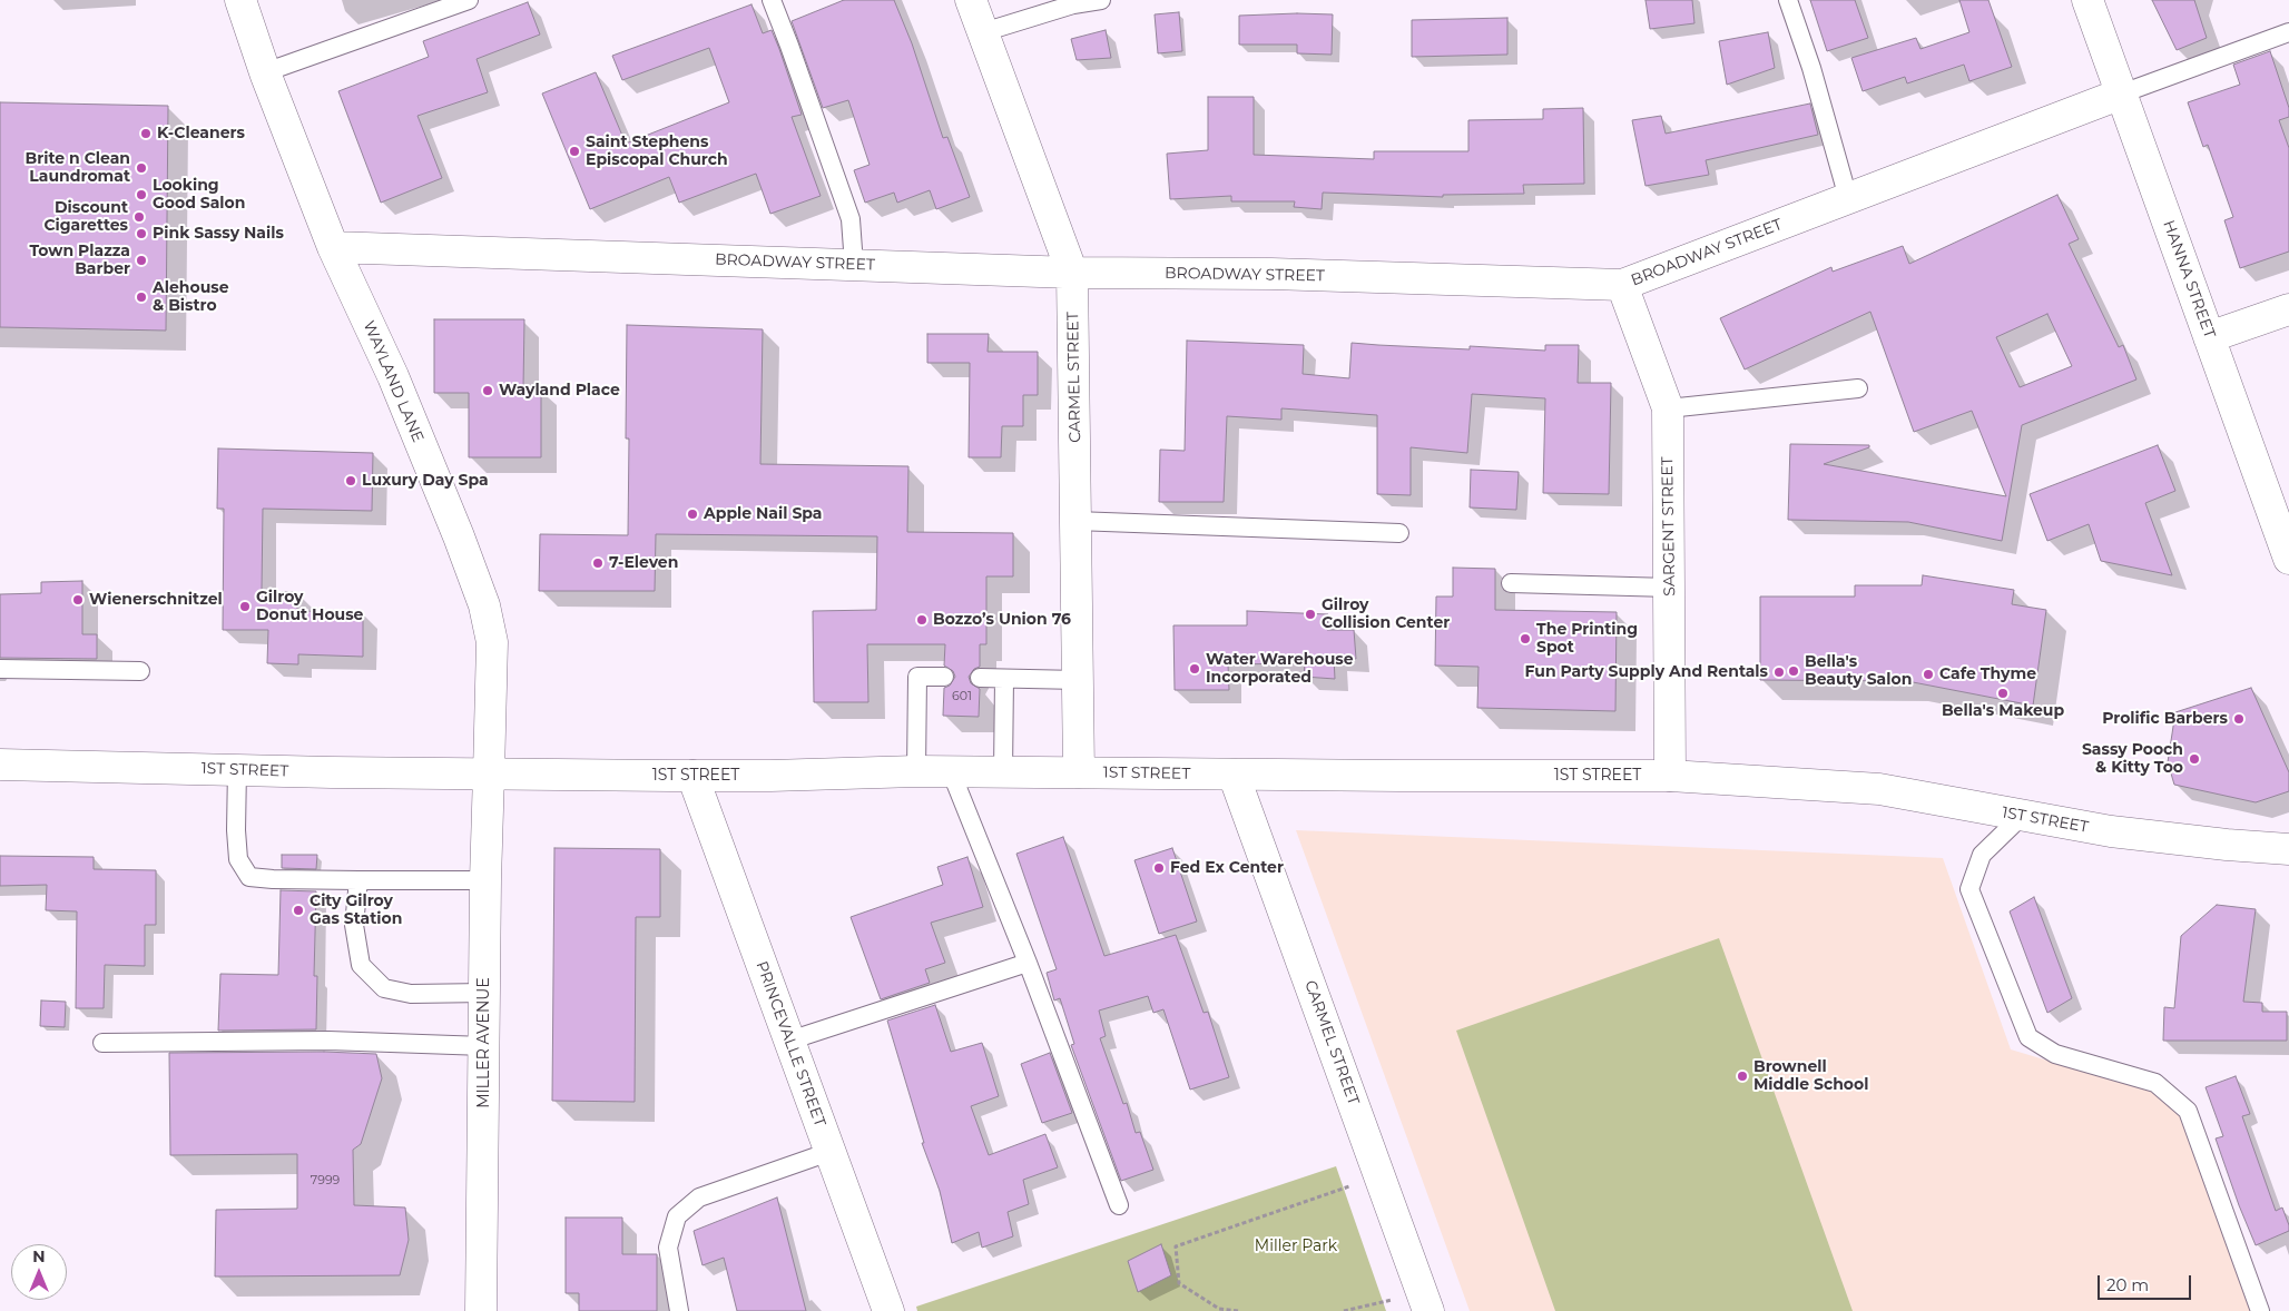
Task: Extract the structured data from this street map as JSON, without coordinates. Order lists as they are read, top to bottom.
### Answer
{
  "streets": {
    "street": [
      "BROADWAY STREET",
      "HANNA STREET",
      "CARMEL STREET",
      "WAYLAND LANE",
      "SARGENT STREET",
      "1ST STREET",
      "MILLER AVENUE",
      "PRINCEVALLE STREET"
    ]
  },
  "crossings": [
    ["BROADWAY STREET", "HANNA STREET"],
    ["BROADWAY STREET", "CARMEL STREET"],
    ["BROADWAY STREET", "WAYLAND LANE"],
    ["BROADWAY STREET", "SARGENT STREET"],
    ["CARMEL STREET", "1ST STREET"],
    ["WAYLAND LANE", "1ST STREET"],
    ["WAYLAND LANE", "MILLER AVENUE"],
    ["SARGENT STREET", "1ST STREET"],
    ["1ST STREET", "MILLER AVENUE"],
    ["1ST STREET", "PRINCEVALLE STREET"]
  ],
  "parks": ["Miller Park"],
  "places": [
    "K-Cleaners",
    "Saint Stephens Episcopal Church",
    "Brite n Clean Laundromat",
    "Looking Good Salon",
    "Discount Cigarettes",
    "Pink Sassy Nails",
    "Town Plazza Barber",
    "Alehouse & Bistro",
    "Wayland Place",
    "Luxury Day Spa",
    "Apple Nail Spa",
    "7-Eleven",
    "Wienerschnitzel",
    "Gilroy Donut House",
    "Gilroy Collision Center",
    "Bozzo’s Union 76",
    "The Printing Spot",
    "Water Warehouse Incorporated",
    "Bella's Beauty Salon",
    "Fun Party Supply And Rentals",
    "Cafe Thyme",
    "Bella's Makeup",
    "Prolific Barbers",
    "Sassy Pooch & Kitty Too",
    "Fed Ex Center",
    "City Gilroy Gas Station",
    "Brownell Middle School"
  ],
  "house_numbers": ["601", "7999"],
  "scale_bar": "20 m",
  "north": "top"
}
